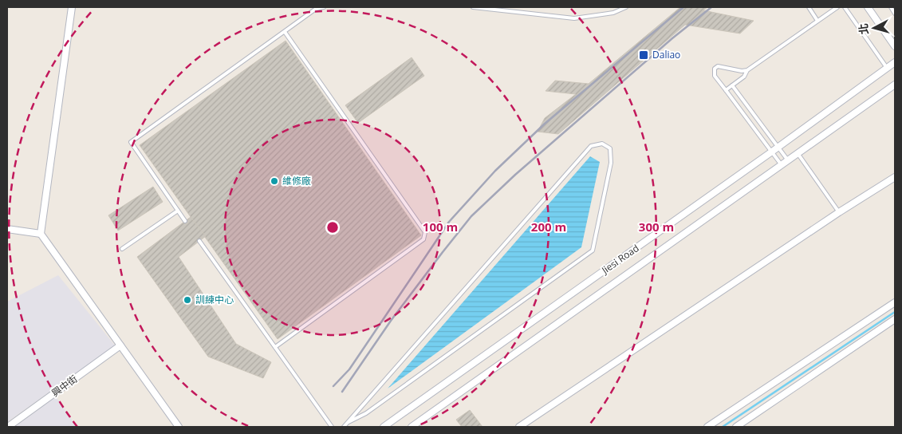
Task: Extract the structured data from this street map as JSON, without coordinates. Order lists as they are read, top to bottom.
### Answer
{
  "streets": {
    "street": ["Jiesi Road", "興中街"]
  },
  "places": {
    "transit": ["Daliao"],
    "other": ["維修廠", "訓練中心"]
  },
  "north": "left",
  "rings": ["100 m", "200 m", "300 m"]
}
